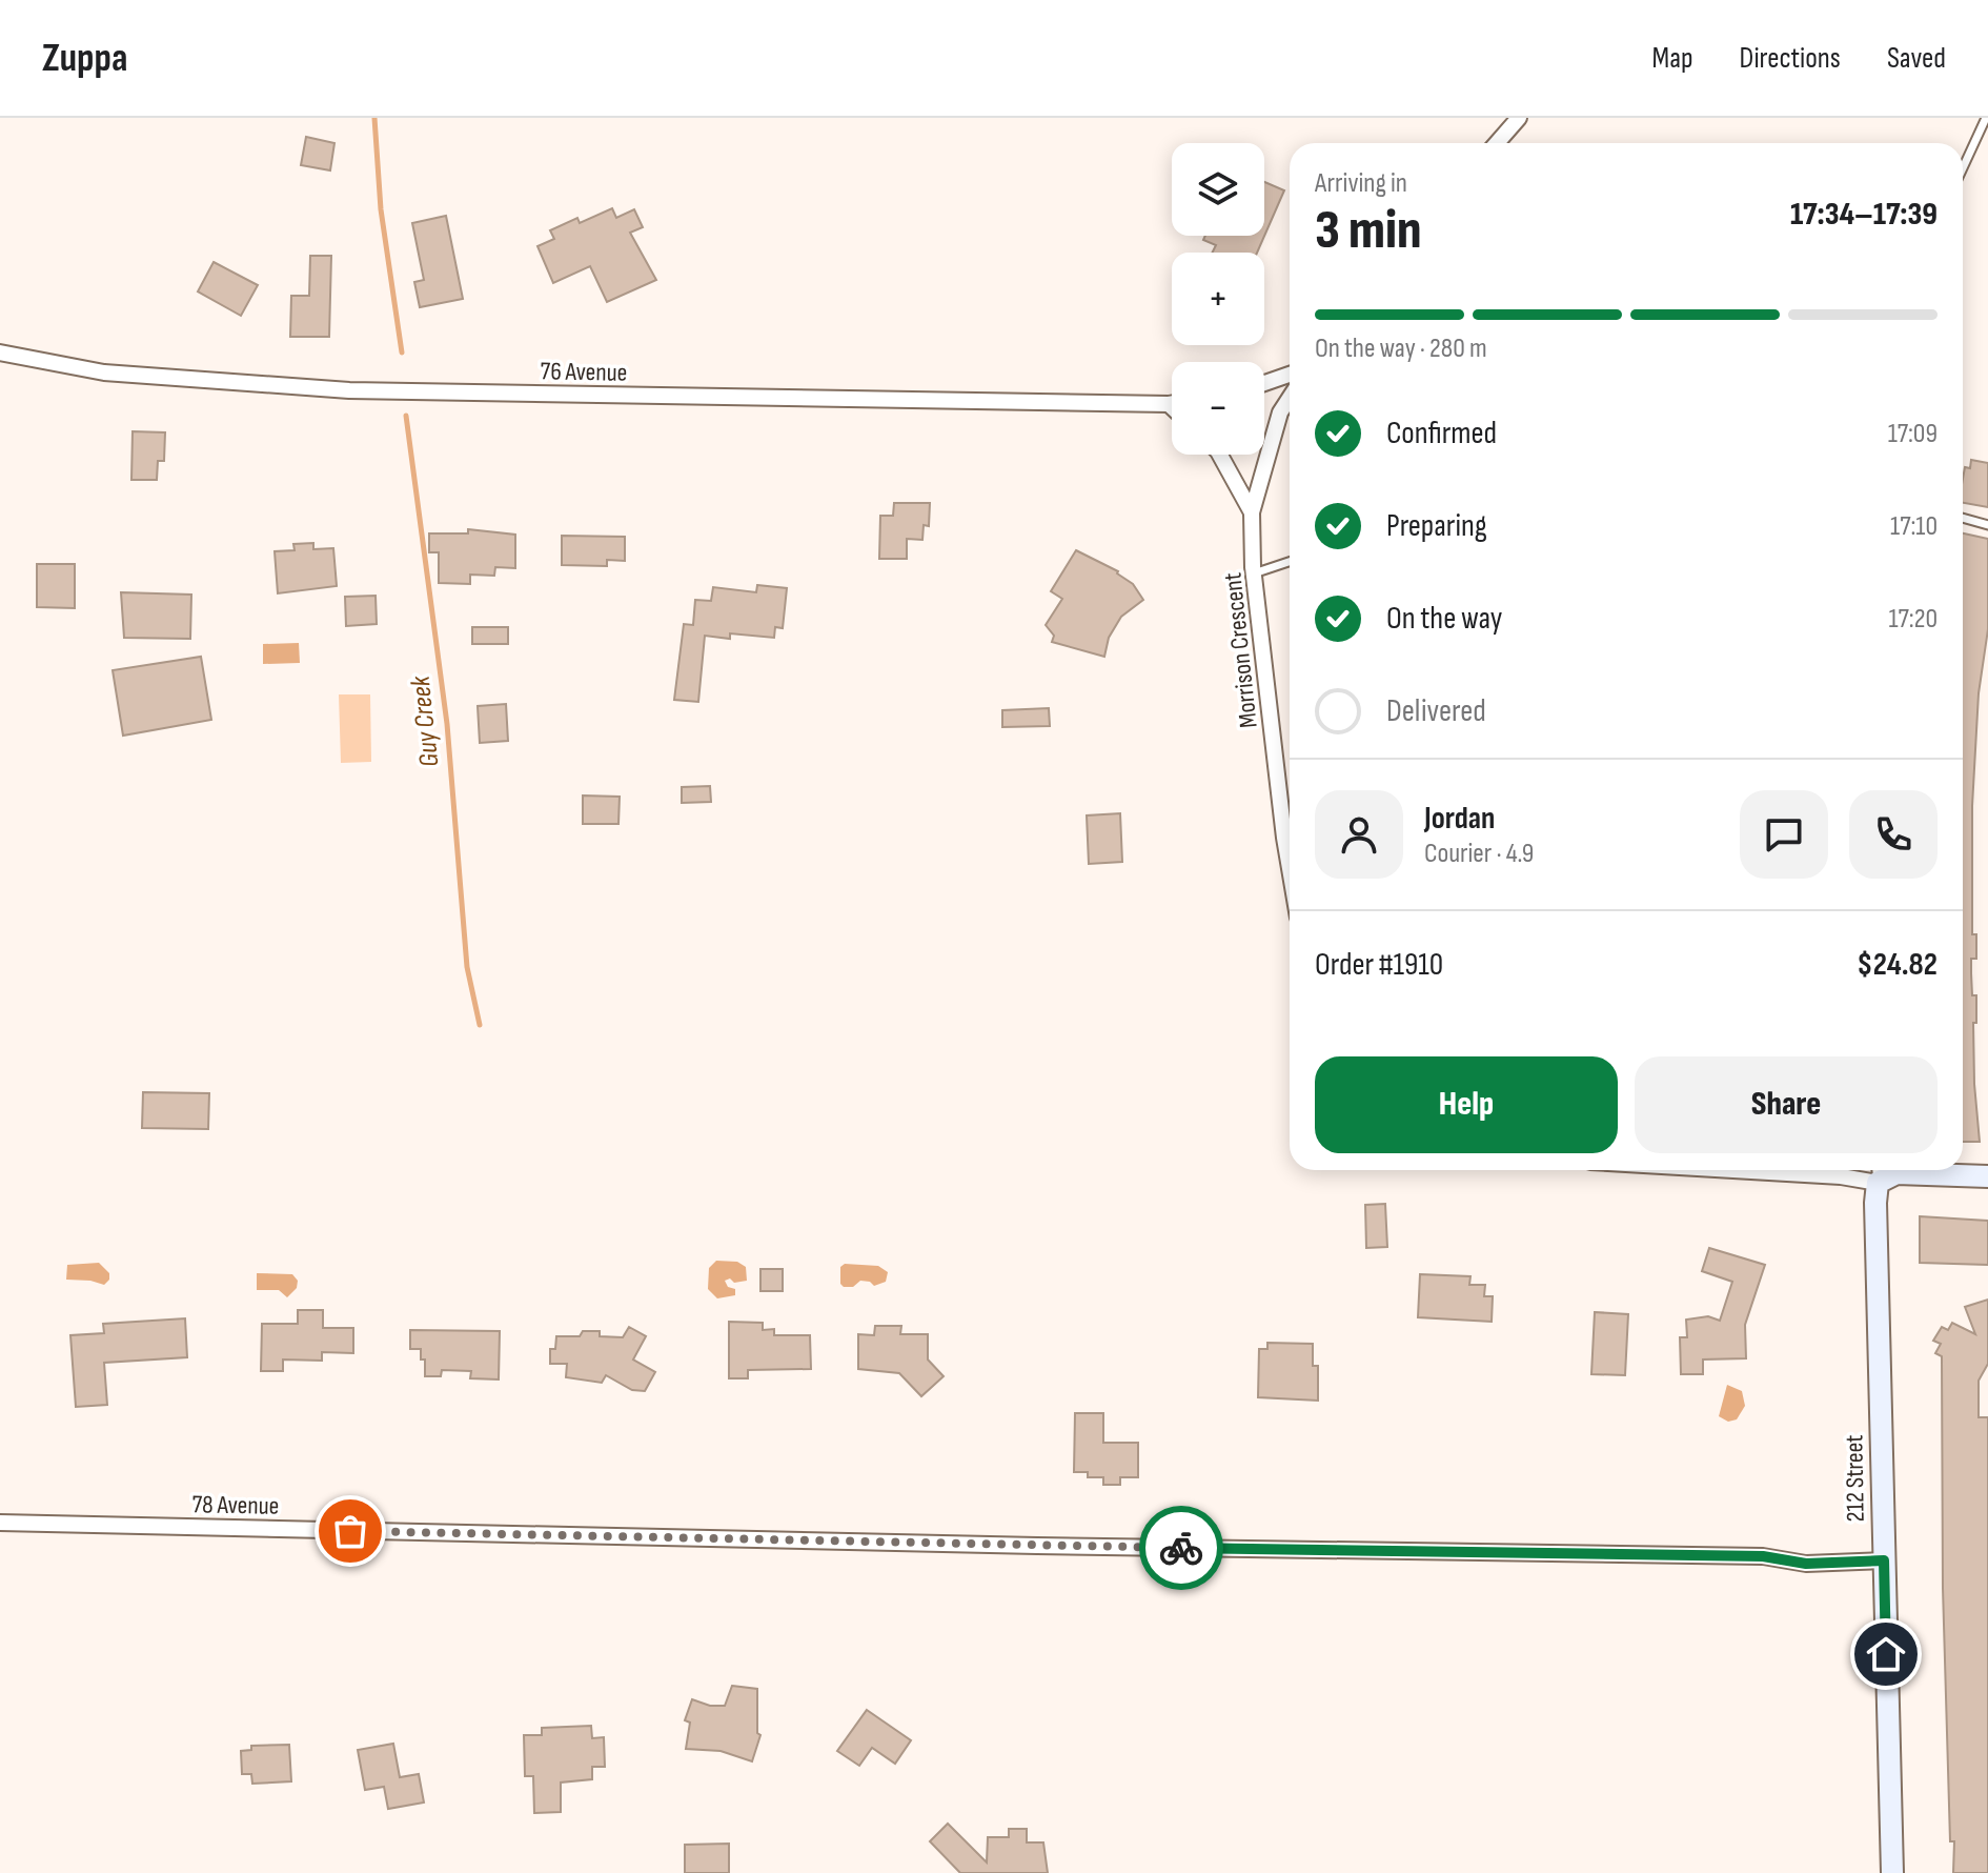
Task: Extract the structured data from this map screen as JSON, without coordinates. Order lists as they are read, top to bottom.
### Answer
{
  "streets": {
    "street": [
      "76 Avenue",
      "Morrison Crescent",
      "212 Street",
      "78 Avenue"
    ]
  },
  "crossings": [
    ["212 Street", "78 Avenue"]
  ],
  "water": ["Guy Creek"],
  "page": {
    "header": "Zuppa",
    "nav": ["Map", "Directions", "Saved"],
    "map_buttons": ["+", "−"],
    "heading": ["3 min", "Arriving in", "17:34–17:39"],
    "panel": [
      "Jordan",
      "Courier · 4.9",
      "Order #1910",
      "$24.82"
    ],
    "bar": "On the way · 280 m",
    "list": [
      ["Confirmed", "17:09"],
      ["Preparing", "17:10"],
      ["On the way", "17:20"],
      "Delivered"
    ],
    "buttons": ["Help", "Share"]
  }
}
